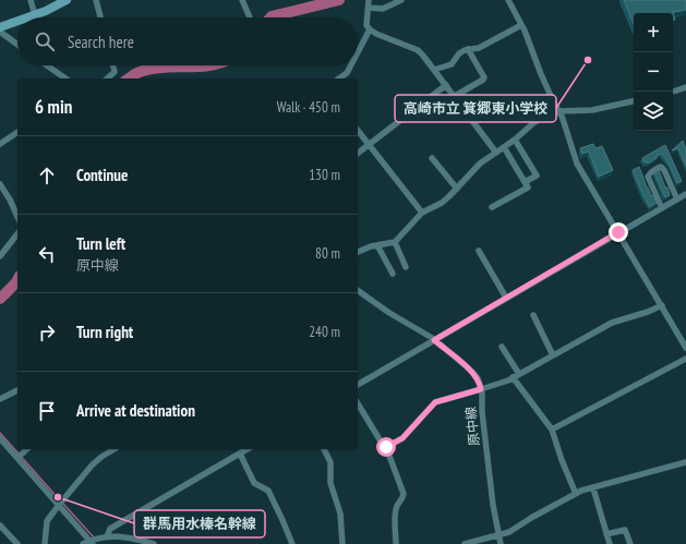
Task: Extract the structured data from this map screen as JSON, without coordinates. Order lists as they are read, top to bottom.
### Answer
{
  "streets": {
    "street": ["原中線"]
  },
  "places": ["高崎市立 箕郷東小学校", "群馬用水榛名幹線"],
  "page": {
    "map_buttons": ["+", "−"],
    "search": "Search here",
    "heading": ["6 min", "Walk · 450 m"],
    "list": [
      ["Continue", "130 m"],
      ["Turn left", "原中線", "80 m"],
      ["Turn right", "240 m"],
      "Arrive at destination"
    ]
  }
}
